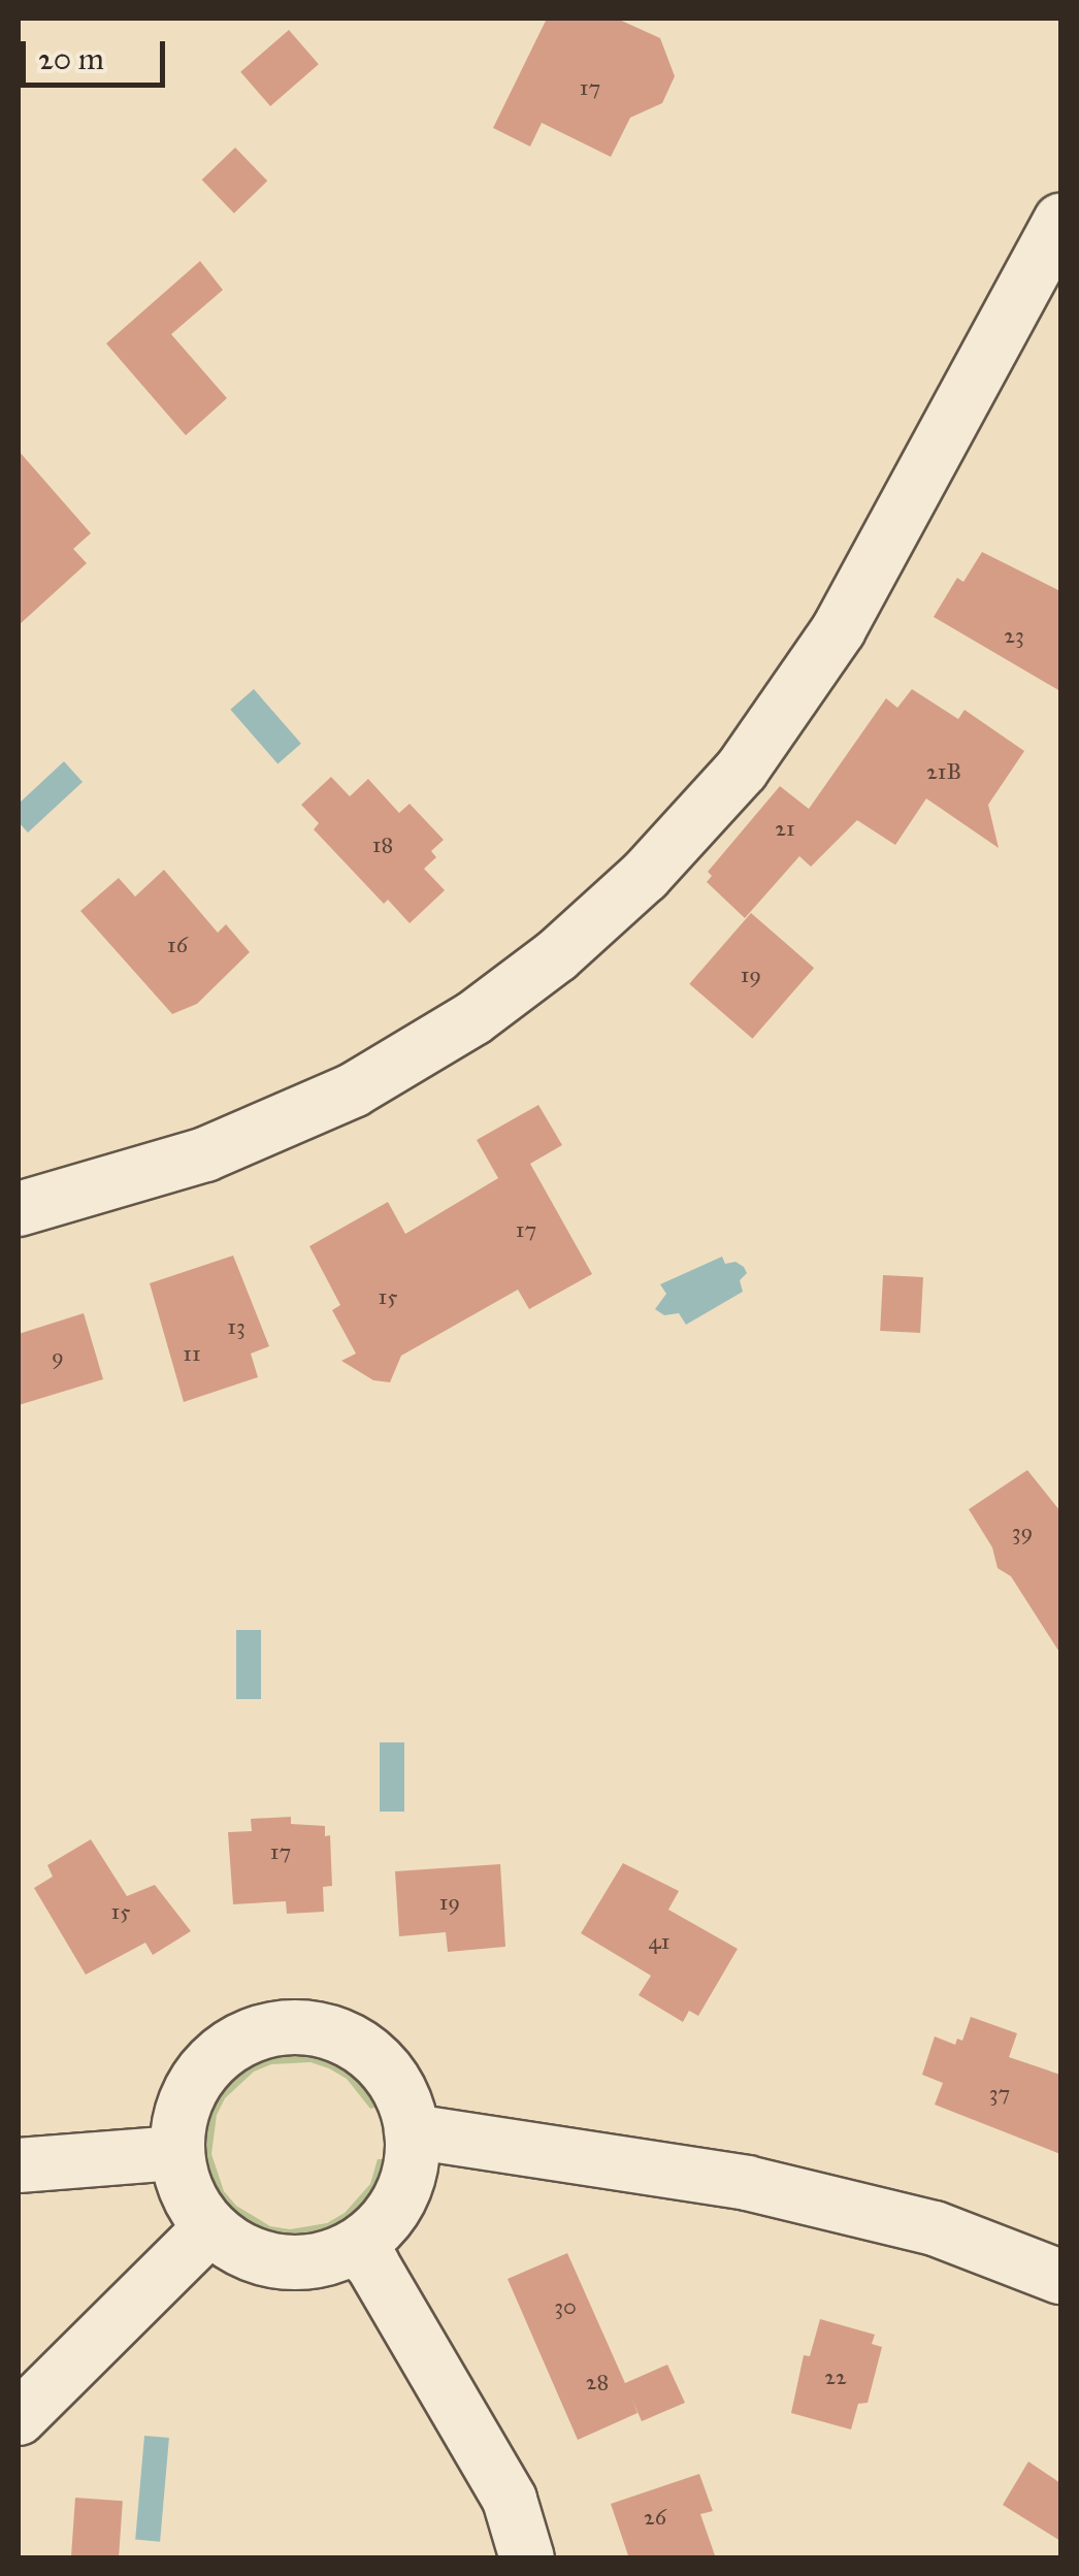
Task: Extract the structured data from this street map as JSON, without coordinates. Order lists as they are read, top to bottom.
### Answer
{
  "house_numbers": [
    "17",
    "23",
    "21B",
    "21",
    "18",
    "16",
    "19",
    "17",
    "15",
    "13",
    "11",
    "9",
    "39",
    "17",
    "19",
    "15",
    "41",
    "37",
    "30",
    "22",
    "28",
    "26"
  ],
  "scale_bar": "20 m"
}
